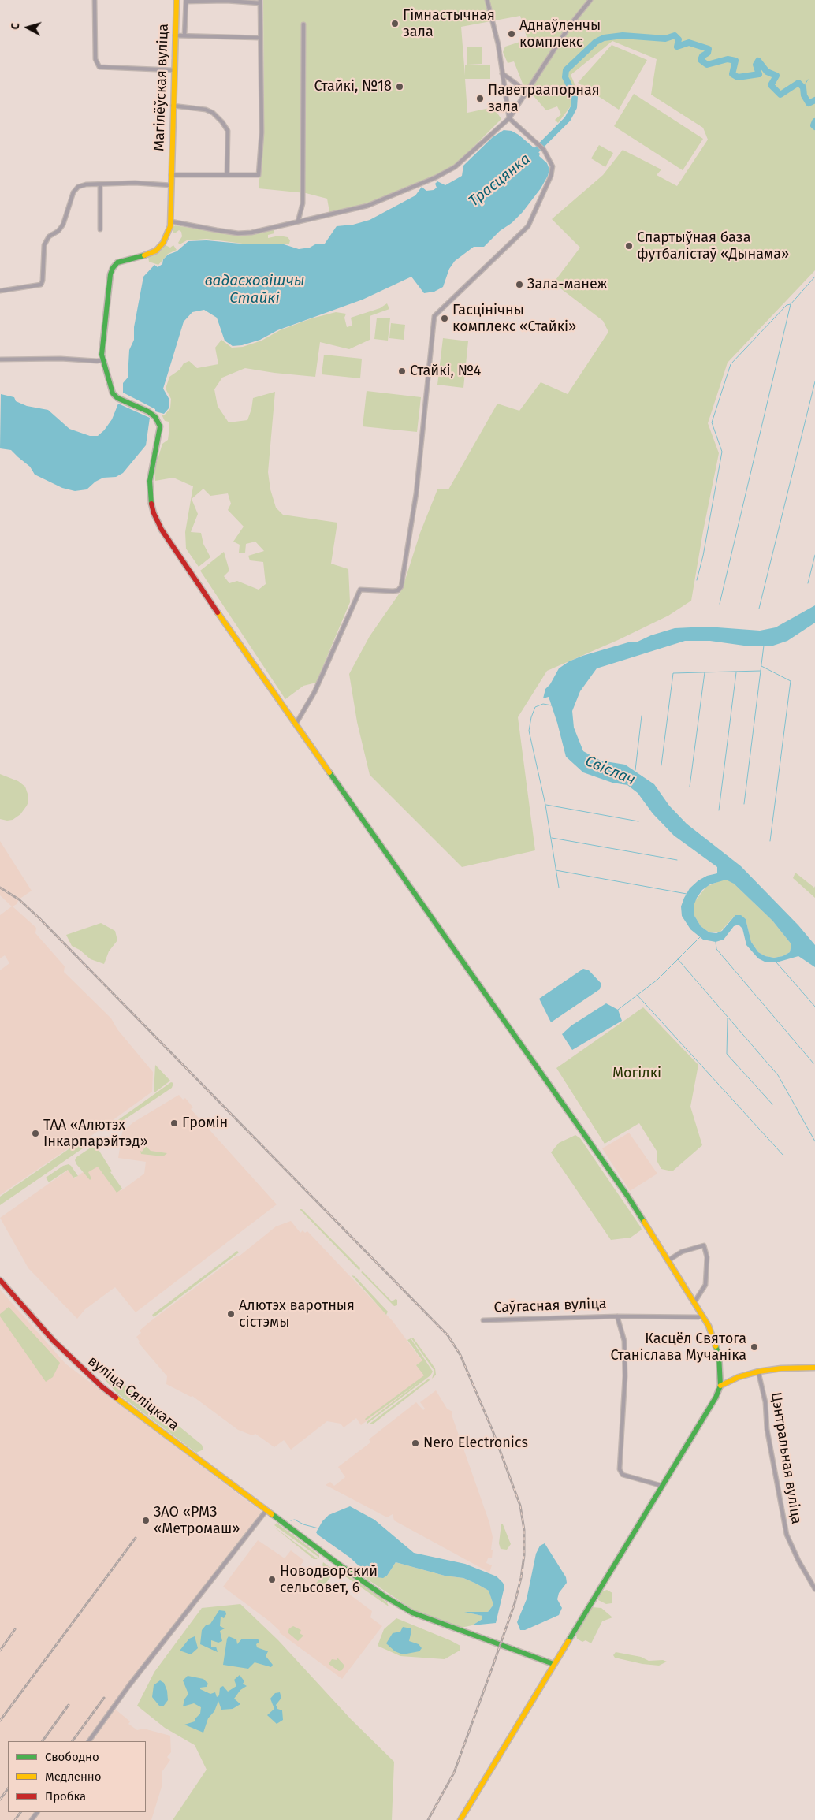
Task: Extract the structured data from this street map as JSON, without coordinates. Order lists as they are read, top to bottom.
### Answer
{
  "streets": {
    "main road": ["Магілёўская вуліца", "вуліца Сяліцкага"],
    "street": ["Саўгасная вуліца", "Цэнтральная вуліца"]
  },
  "water": ["Трасцянка", "вадасховішчы Стайкі", "Свіслач"],
  "parks": ["Могілкі"],
  "places": [
    "Гімнастычная зала",
    "Аднаўленчы комплекс",
    "Стайкі, №18",
    "Паветраапорная зала",
    "Спартыўная база футбалістаў «Дынама»",
    "Зала-манеж",
    "Гасцінічны комплекс «Стайкі»",
    "Стайкі, №4",
    "Громін",
    "ТАА «Алютэх Інкарпарэйтэд»",
    "Алютэх варотныя сістэмы",
    "Касцёл Святога Станіслава Мучаніка",
    "Nero Electronics",
    "ЗАО «РМЗ «Метромаш»",
    "Новодворский сельсовет, 6"
  ],
  "legend": ["Свободно", "Медленно", "Пробка"],
  "north": "left"
}
